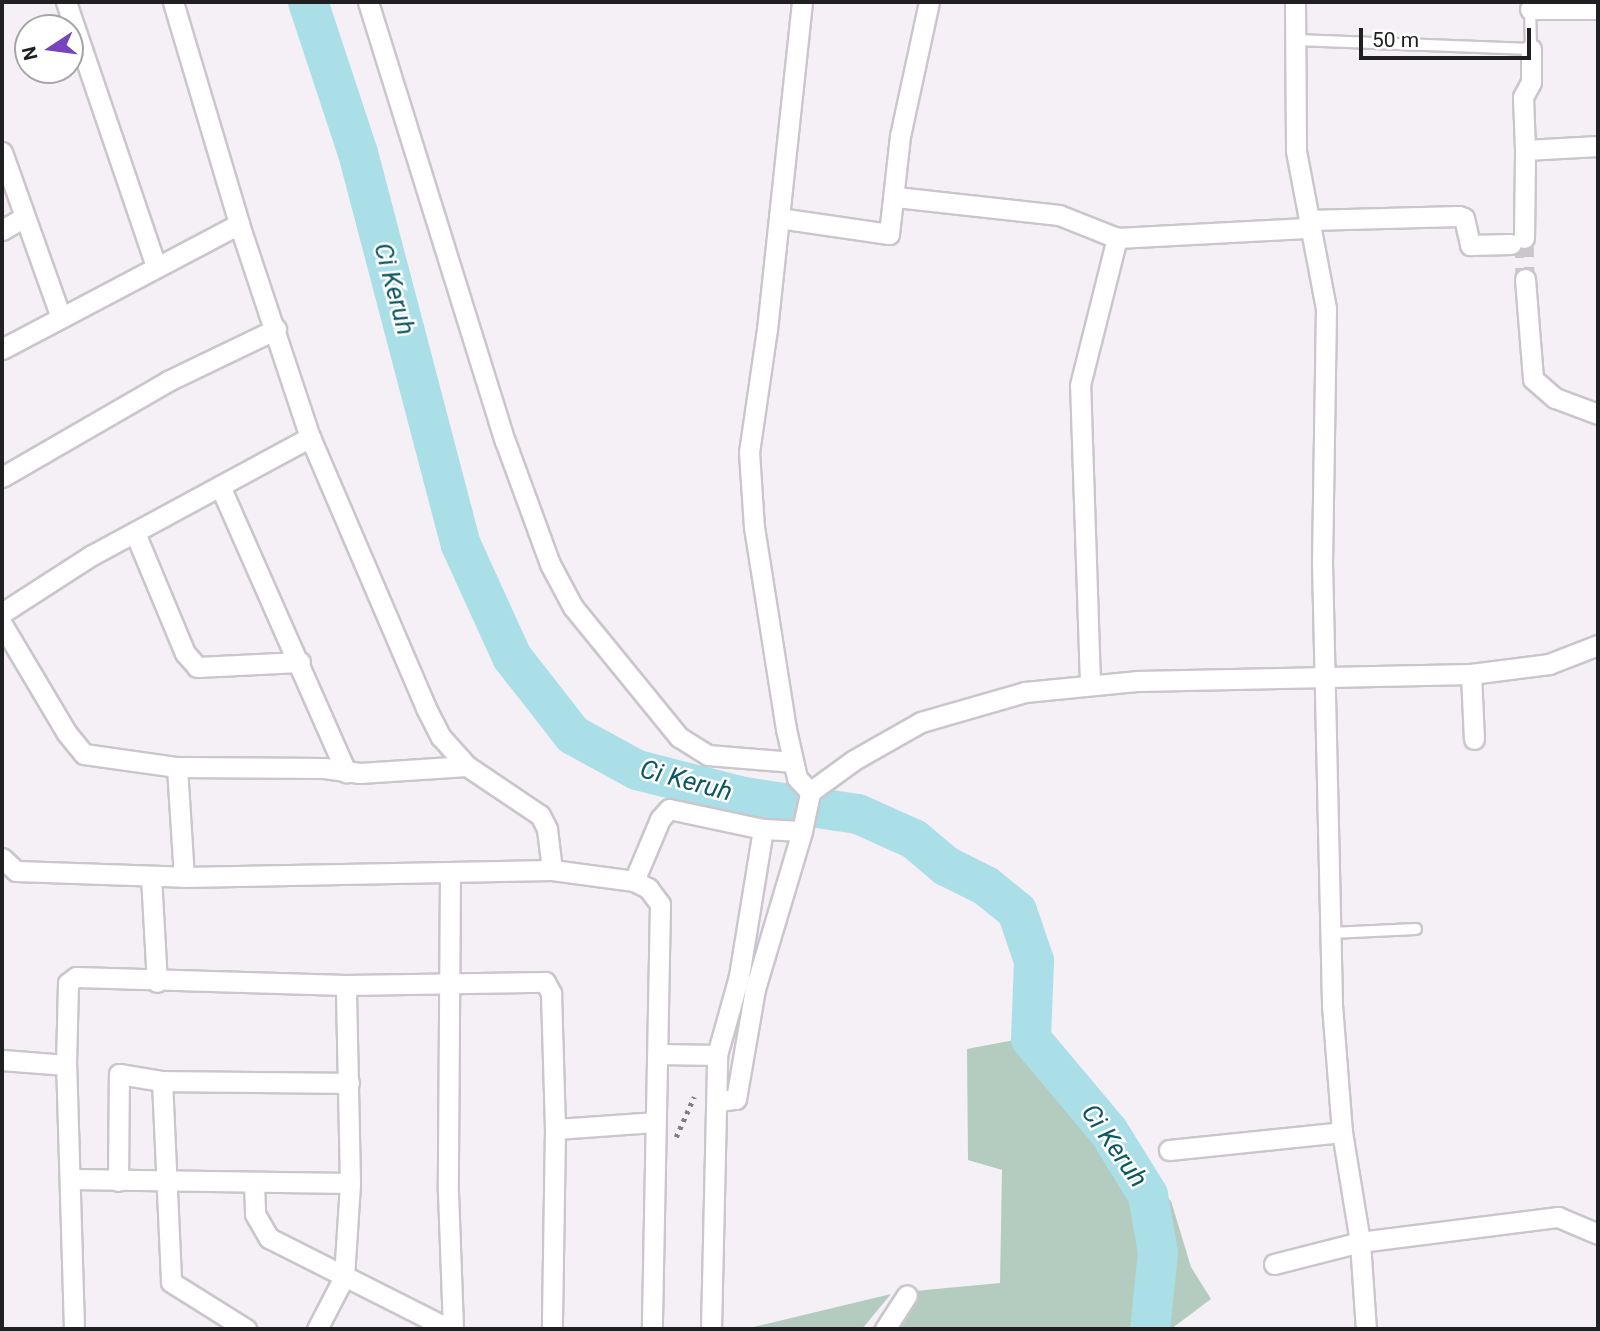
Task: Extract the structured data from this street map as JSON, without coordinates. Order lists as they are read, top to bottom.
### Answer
{
  "water": ["Ci Keruh"],
  "scale_bar": "50 m",
  "north": "left"
}
